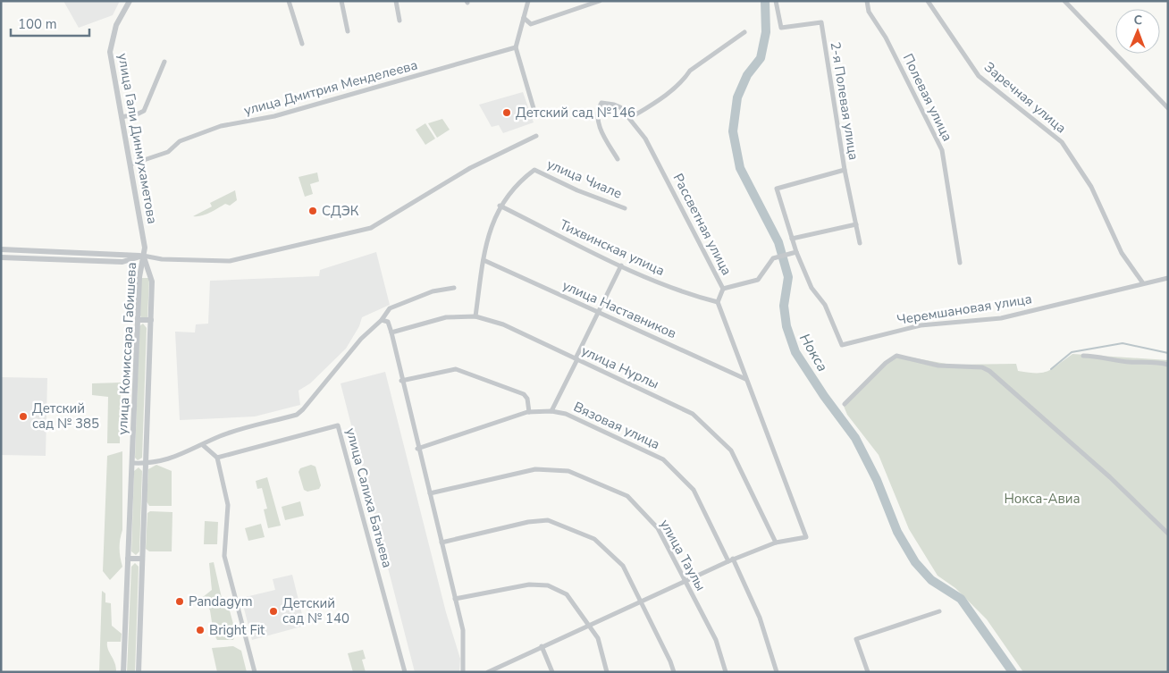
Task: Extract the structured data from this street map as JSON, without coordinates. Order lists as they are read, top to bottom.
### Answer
{
  "streets": {
    "street": [
      "улица Дмитрия Менделеева",
      "Полевая улица",
      "Заречная улица",
      "2-я Полевая улица",
      "улица Гали Динмухаметова",
      "улица Чиале",
      "Рассветная улица",
      "Тихвинская улица",
      "улица Наставников",
      "Черемшановая улица",
      "улица Комиссара Габишева",
      "улица Нурлы",
      "Вязовая улица",
      "улица Салиха Батыева",
      "улица Таулы"
    ]
  },
  "crossings": [
    ["улица Дмитрия Менделеева", "улица Гали Динмухаметова"],
    ["Заречная улица", "Черемшановая улица"],
    ["2-я Полевая улица", "Черемшановая улица"],
    ["улица Гали Динмухаметова", "улица Комиссара Габишева"],
    ["улица Чиале", "Тихвинская улица"],
    ["Рассветная улица", "Тихвинская улица"]
  ],
  "water": ["Нокса"],
  "parks": ["Нокса-Авиа"],
  "places": [
    "Детский сад №146",
    "СДЭК",
    "Детский сад № 385",
    "Pandagym",
    "Детский сад № 140",
    "Bright Fit"
  ],
  "scale_bar": "100 m",
  "north": "top"
}
